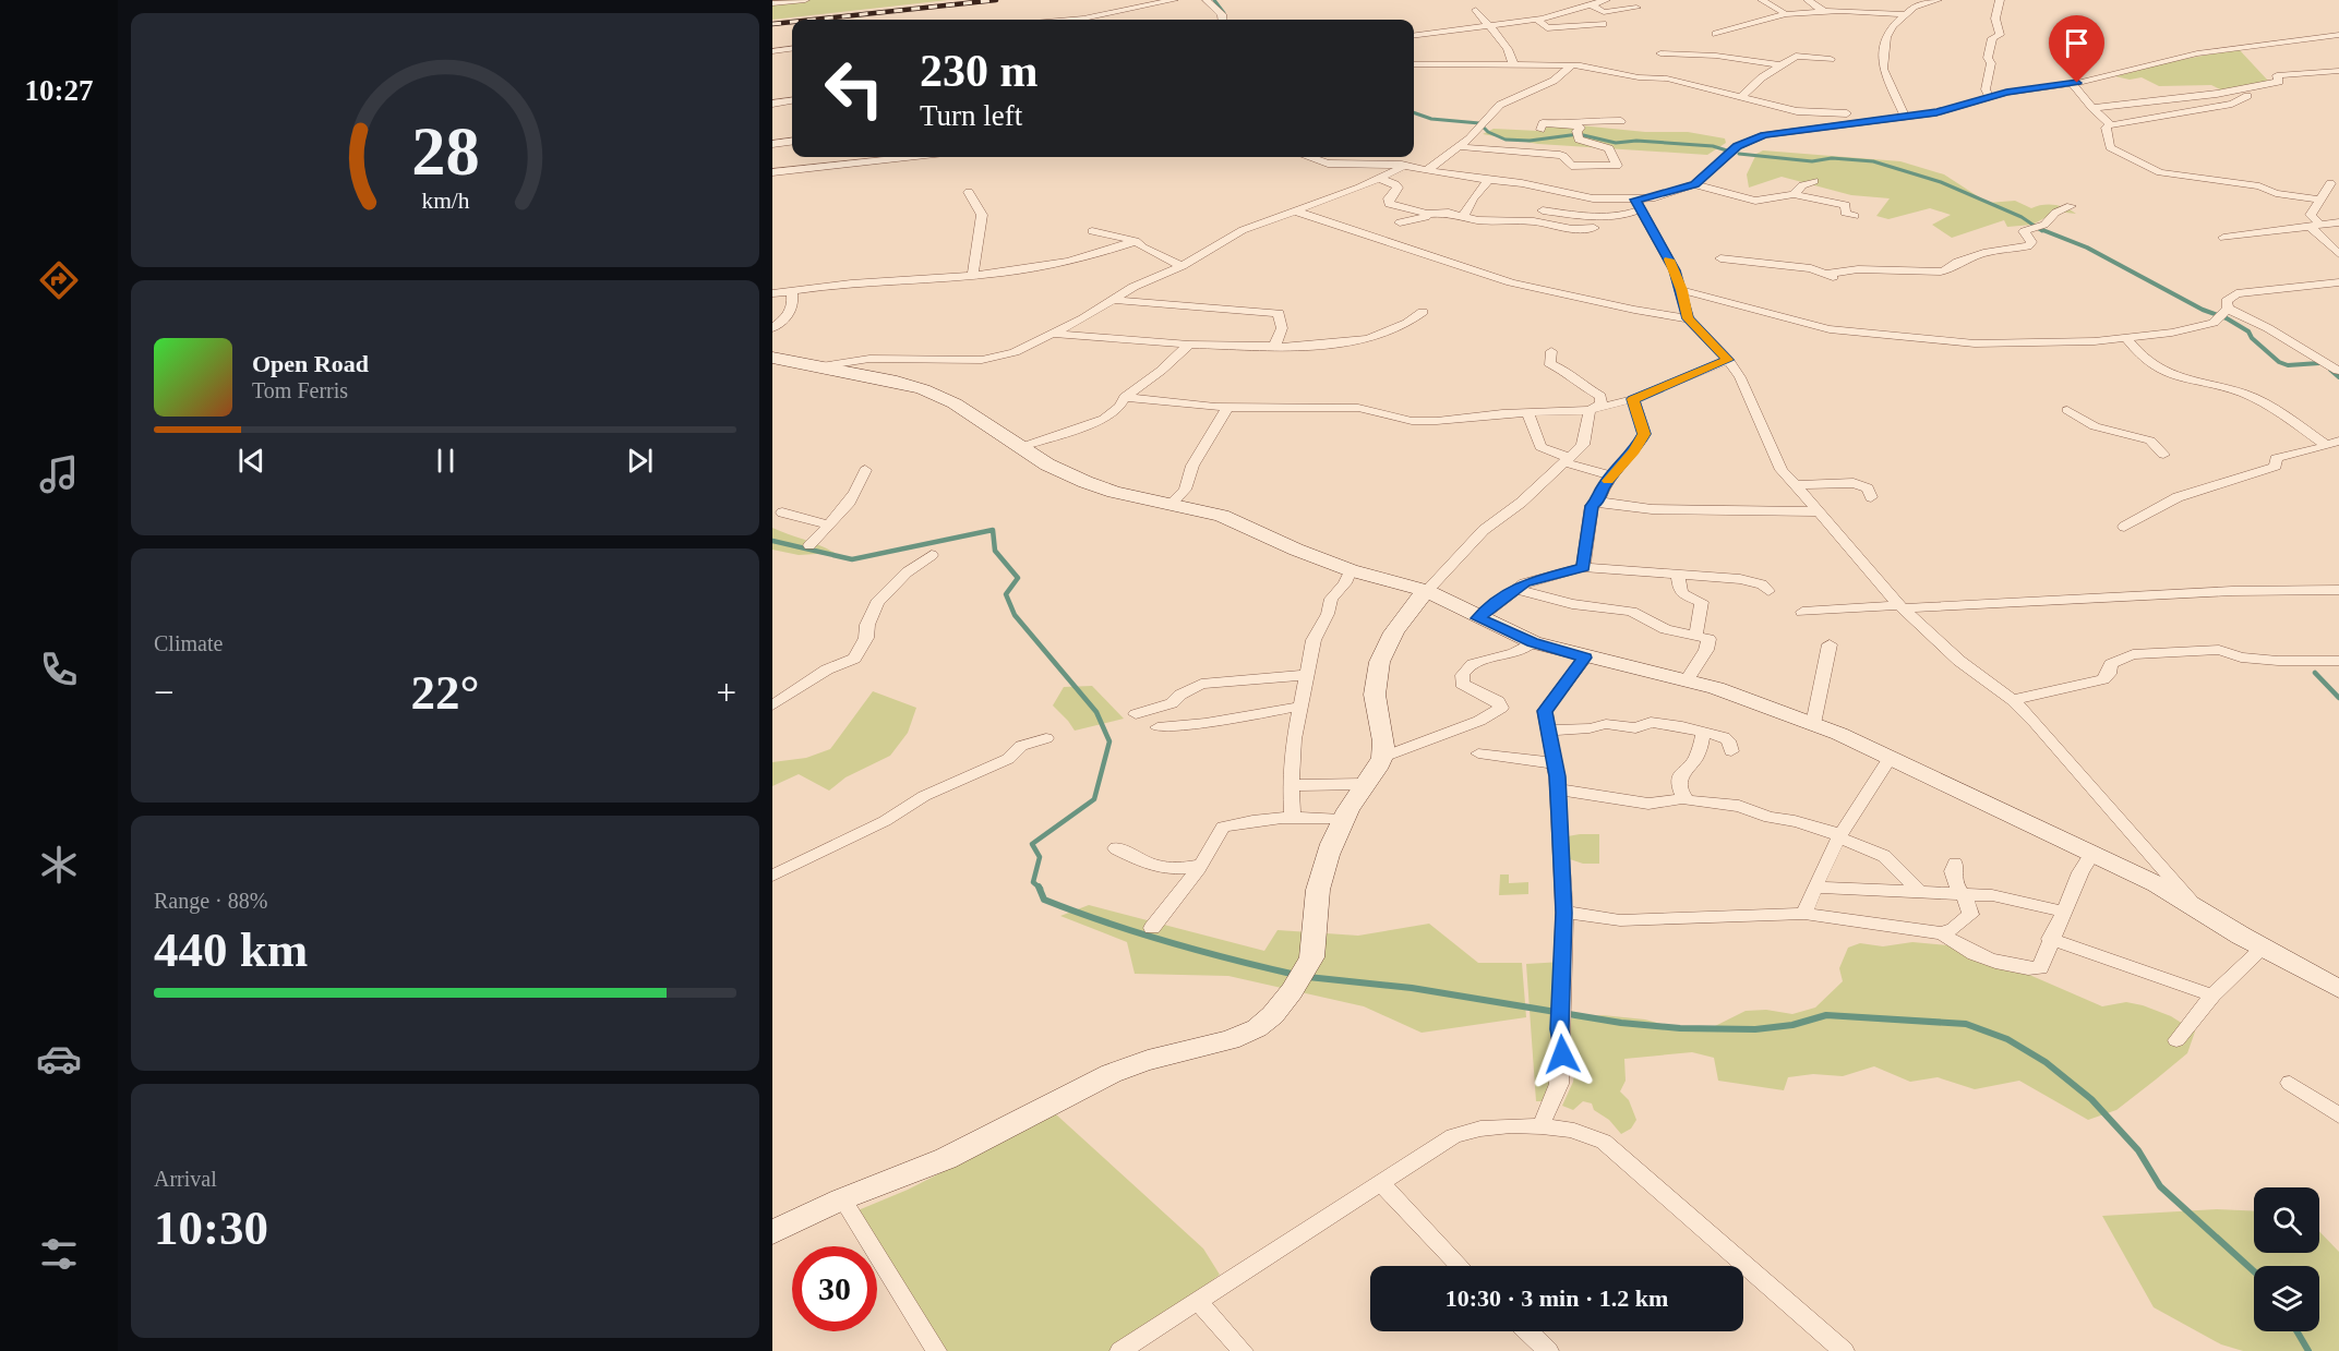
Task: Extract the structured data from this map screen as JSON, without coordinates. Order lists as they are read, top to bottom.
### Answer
{
  "page": {
    "tabs": "10:27",
    "turn": ["230 m", "Turn left"],
    "song": ["Open Road", "Tom Ferris"],
    "tile": [
      "Climate",
      ["Range · 88%", "440 km"],
      ["Arrival", "10:30"]
    ],
    "heat": ["−", "22°", "+"],
    "limit": "30",
    "trip": "10:30 · 3 min · 1.2 km",
    "gauge": ["28", "km/h"]
  }
}
